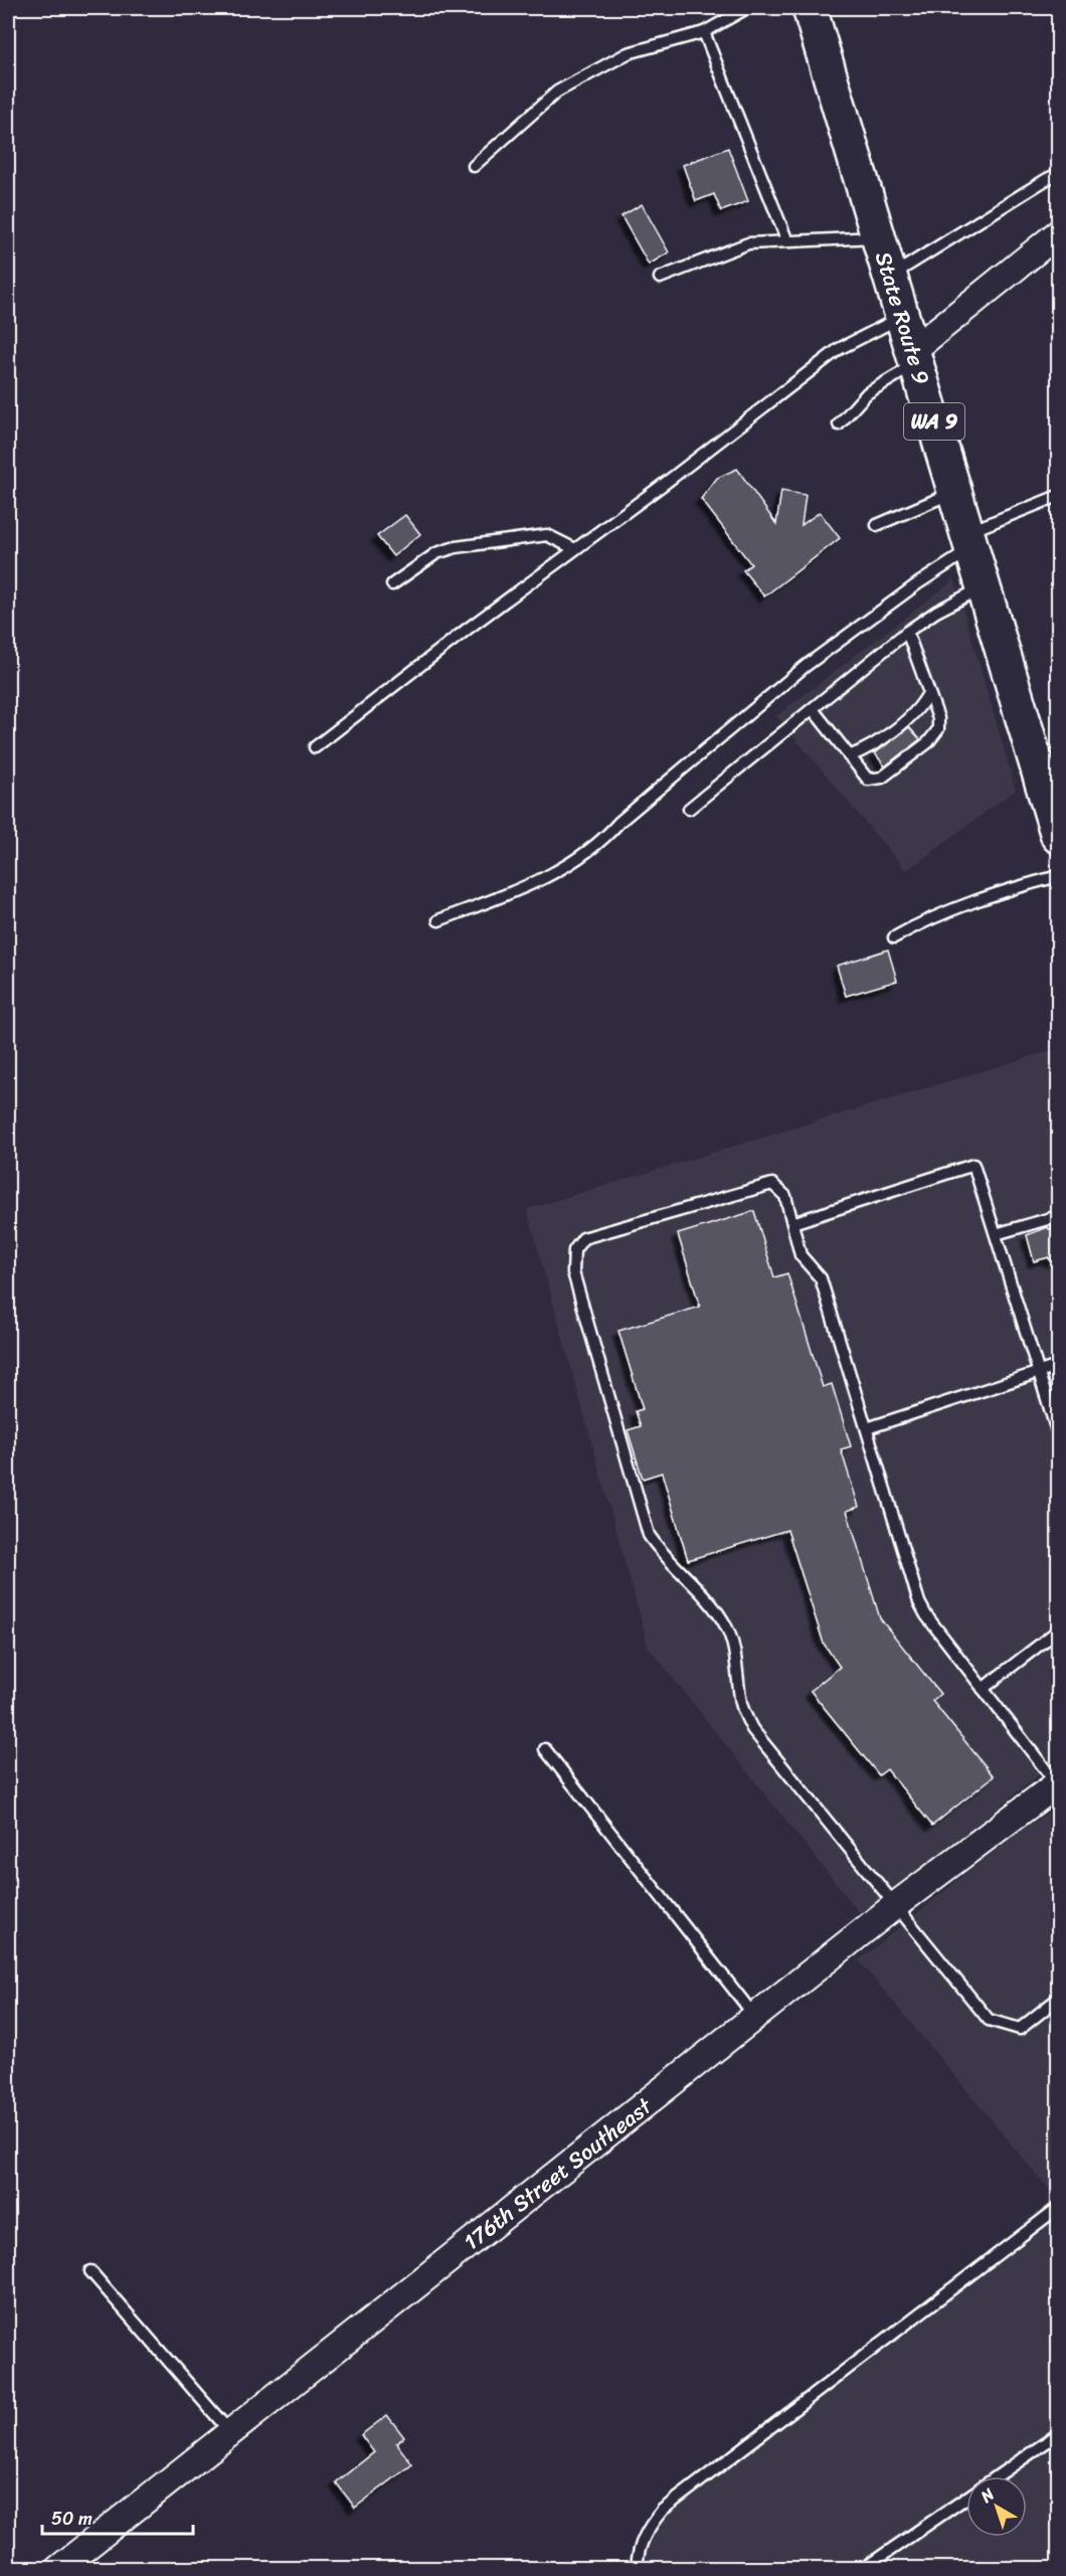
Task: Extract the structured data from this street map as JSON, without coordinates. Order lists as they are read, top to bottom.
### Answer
{
  "streets": {
    "main road": ["State Route 9", "WA 9"],
    "street": ["176th Street Southeast"]
  },
  "scale_bar": "50 m",
  "north": "top left"
}
